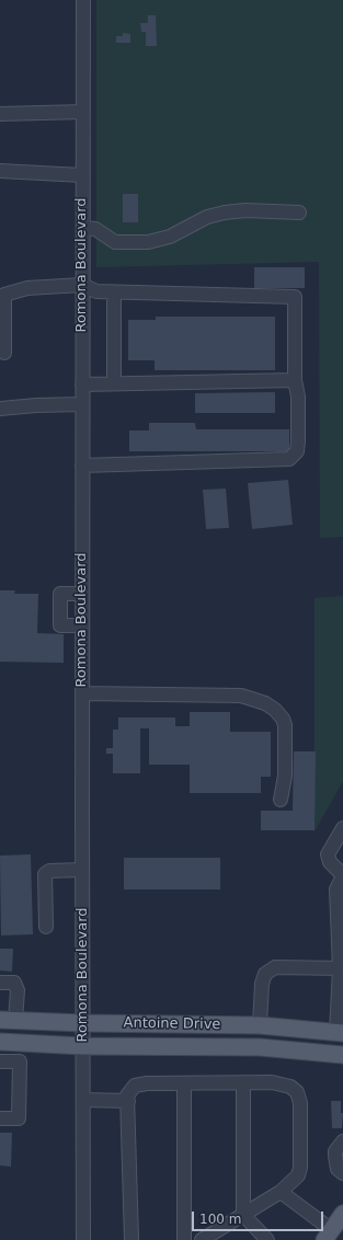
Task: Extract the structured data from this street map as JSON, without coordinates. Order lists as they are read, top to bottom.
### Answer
{
  "streets": {
    "main road": ["Antoine Drive"],
    "street": ["Romona Boulevard"]
  },
  "crossings": [
    ["Romona Boulevard", "Antoine Drive"]
  ],
  "scale_bar": "100 m"
}
